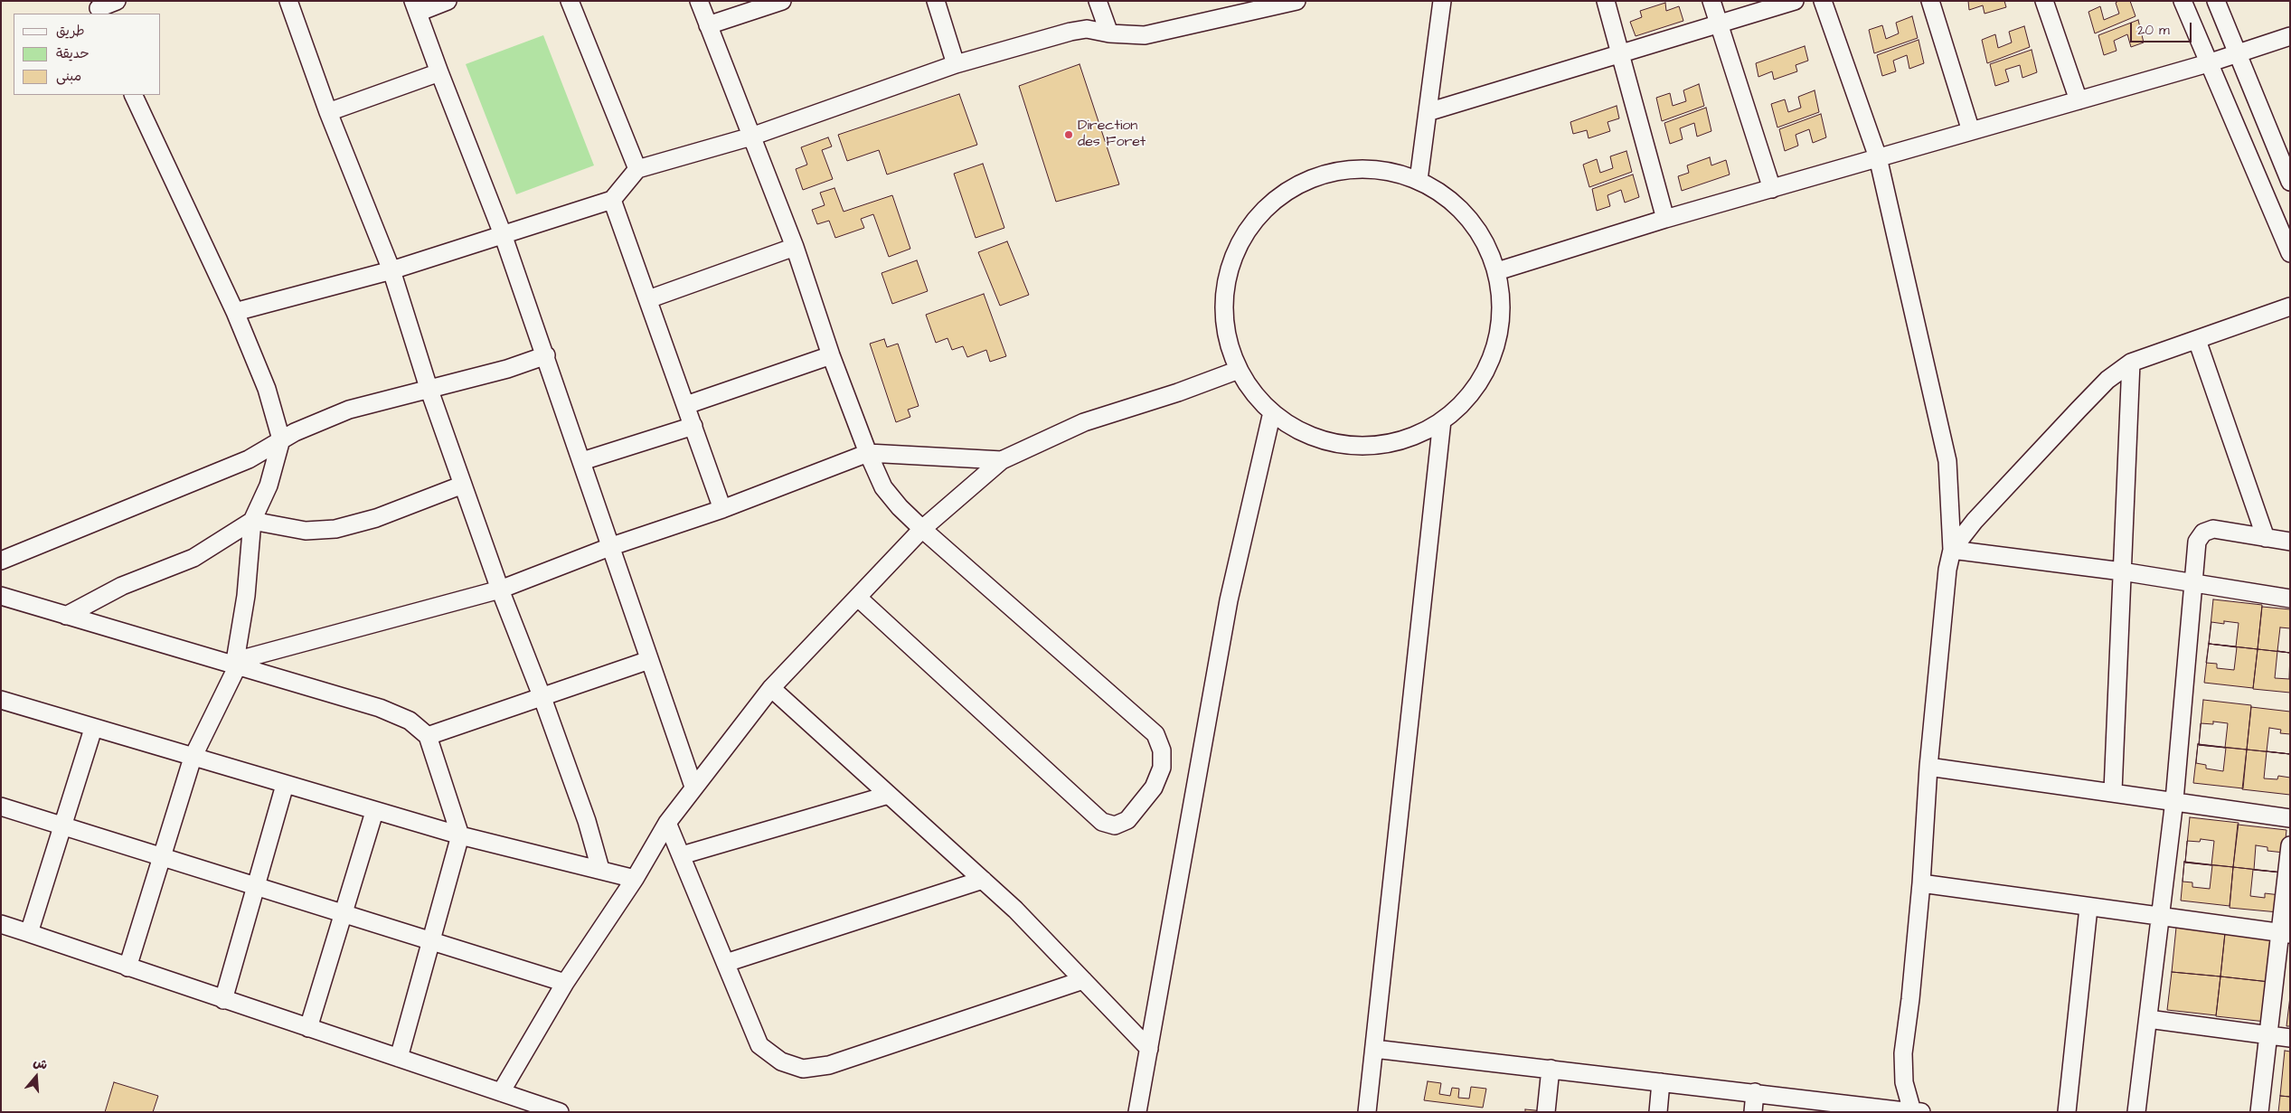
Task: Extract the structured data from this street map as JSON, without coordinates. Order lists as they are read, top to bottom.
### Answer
{
  "places": ["Direction des Foret"],
  "legend": ["طريق", "حديقة", "مبنى"],
  "scale_bar": "20 m",
  "north": "top"
}
